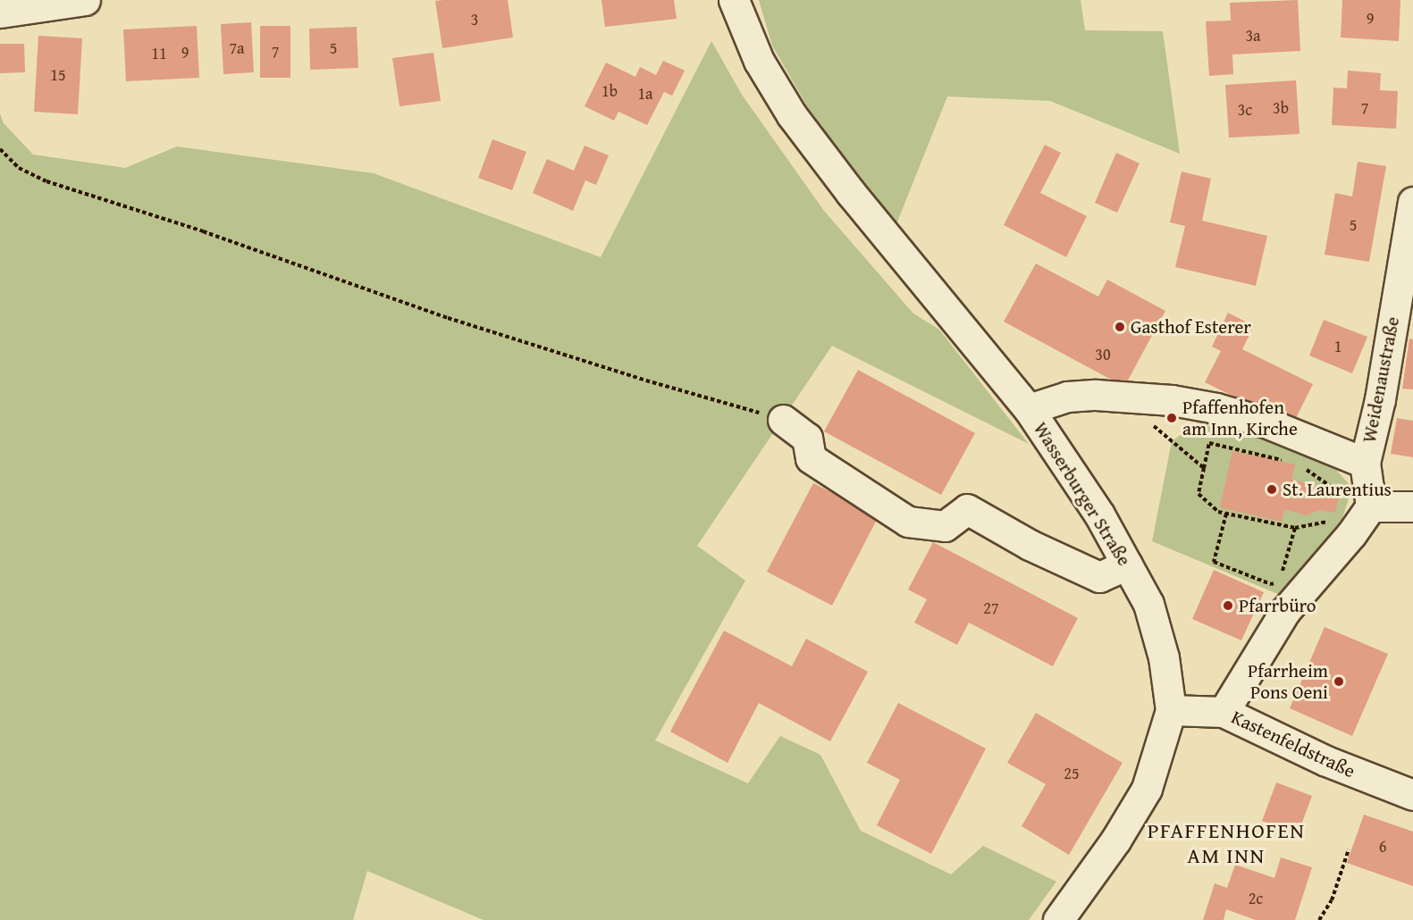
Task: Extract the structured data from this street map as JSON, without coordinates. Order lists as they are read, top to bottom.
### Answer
{
  "streets": {
    "street": ["Weidenaustraße", "Wasserburger Straße", "Kastenfeldstraße"]
  },
  "crossings": [
    ["Wasserburger Straße", "Kastenfeldstraße"]
  ],
  "districts": ["PFAFFENHOFEN AM INN"],
  "places": [
    "Gasthof Esterer",
    "Pfaffenhofen am Inn, Kirche",
    "St. Laurentius",
    "Pfarrbüro",
    "Pfarrheim Pons Oeni"
  ],
  "house_numbers": [
    "9",
    "3",
    "3a",
    "7a",
    "5",
    "7",
    "9",
    "11",
    "15",
    "1b",
    "1a",
    "3b",
    "7",
    "3c",
    "5",
    "1",
    "30",
    "27",
    "25",
    "6",
    "2c"
  ]
}
